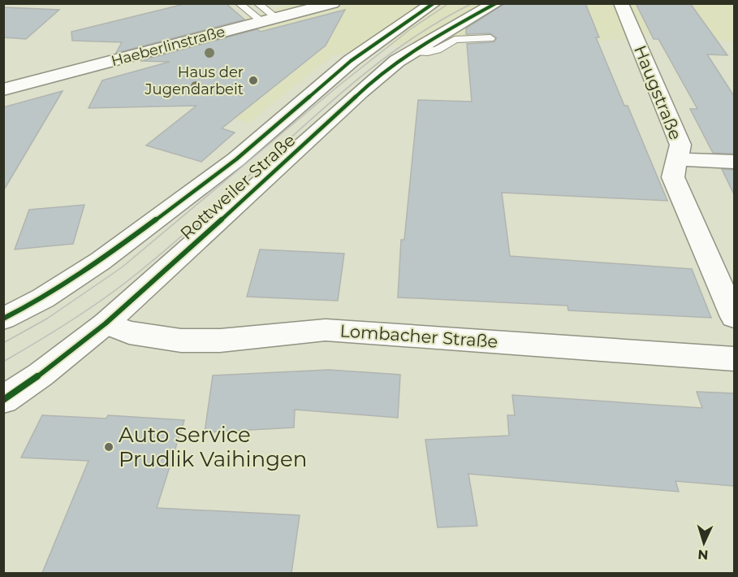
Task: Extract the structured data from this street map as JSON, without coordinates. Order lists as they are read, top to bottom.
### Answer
{
  "streets": {
    "street": [
      "Haeberlinstraße",
      "Haugstraße",
      "Rottweiler Straße",
      "Lombacher Straße"
    ]
  },
  "crossings": [
    ["Rottweiler Straße", "Lombacher Straße"]
  ],
  "places": ["Haus der Jugendarbeit", "Auto Service Prudlik Vaihingen"],
  "north": "bottom"
}
